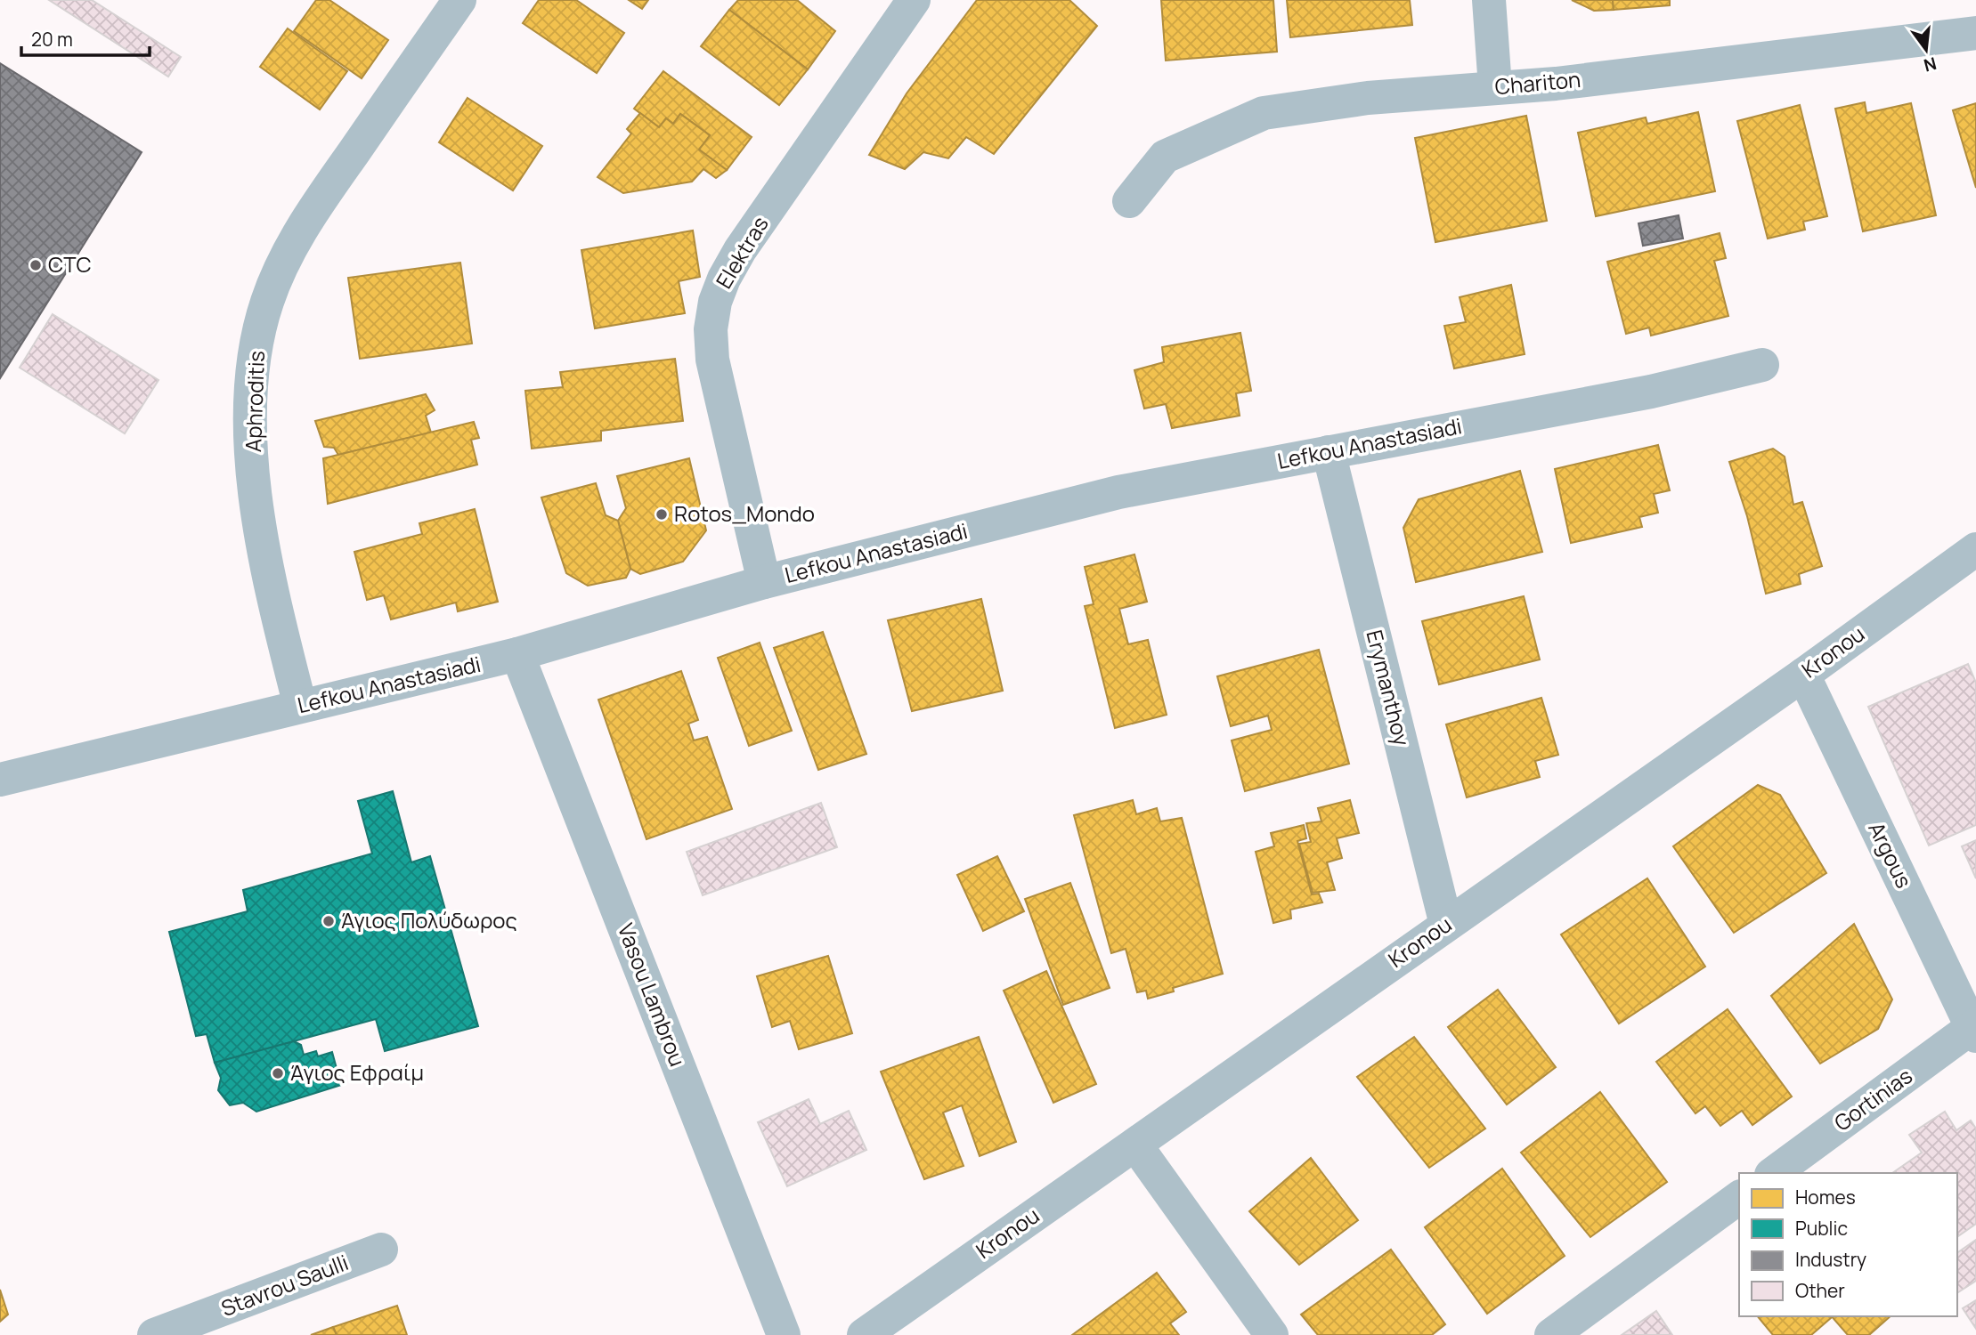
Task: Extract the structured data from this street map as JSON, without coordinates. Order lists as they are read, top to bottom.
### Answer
{
  "streets": {
    "street": [
      "Chariton",
      "Elektras",
      "Aphroditis",
      "Lefkou Anastasiadi",
      "Kronou",
      "Erymanthoy",
      "Argous",
      "Vasou Lambrou",
      "Gortinias",
      "Stavrou Saulli"
    ]
  },
  "crossings": [
    ["Elektras", "Lefkou Anastasiadi"],
    ["Aphroditis", "Lefkou Anastasiadi"],
    ["Lefkou Anastasiadi", "Erymanthoy"],
    ["Lefkou Anastasiadi", "Vasou Lambrou"],
    ["Kronou", "Erymanthoy"],
    ["Kronou", "Argous"],
    ["Argous", "Gortinias"]
  ],
  "places": [
    "CTC",
    "Rotos_Mondo",
    "Άγιος Πολύδωρος",
    "Άγιος Εφραίμ"
  ],
  "legend": [
    "Homes",
    "Public",
    "Industry",
    "Other"
  ],
  "scale_bar": "20 m",
  "north": "bottom"
}
